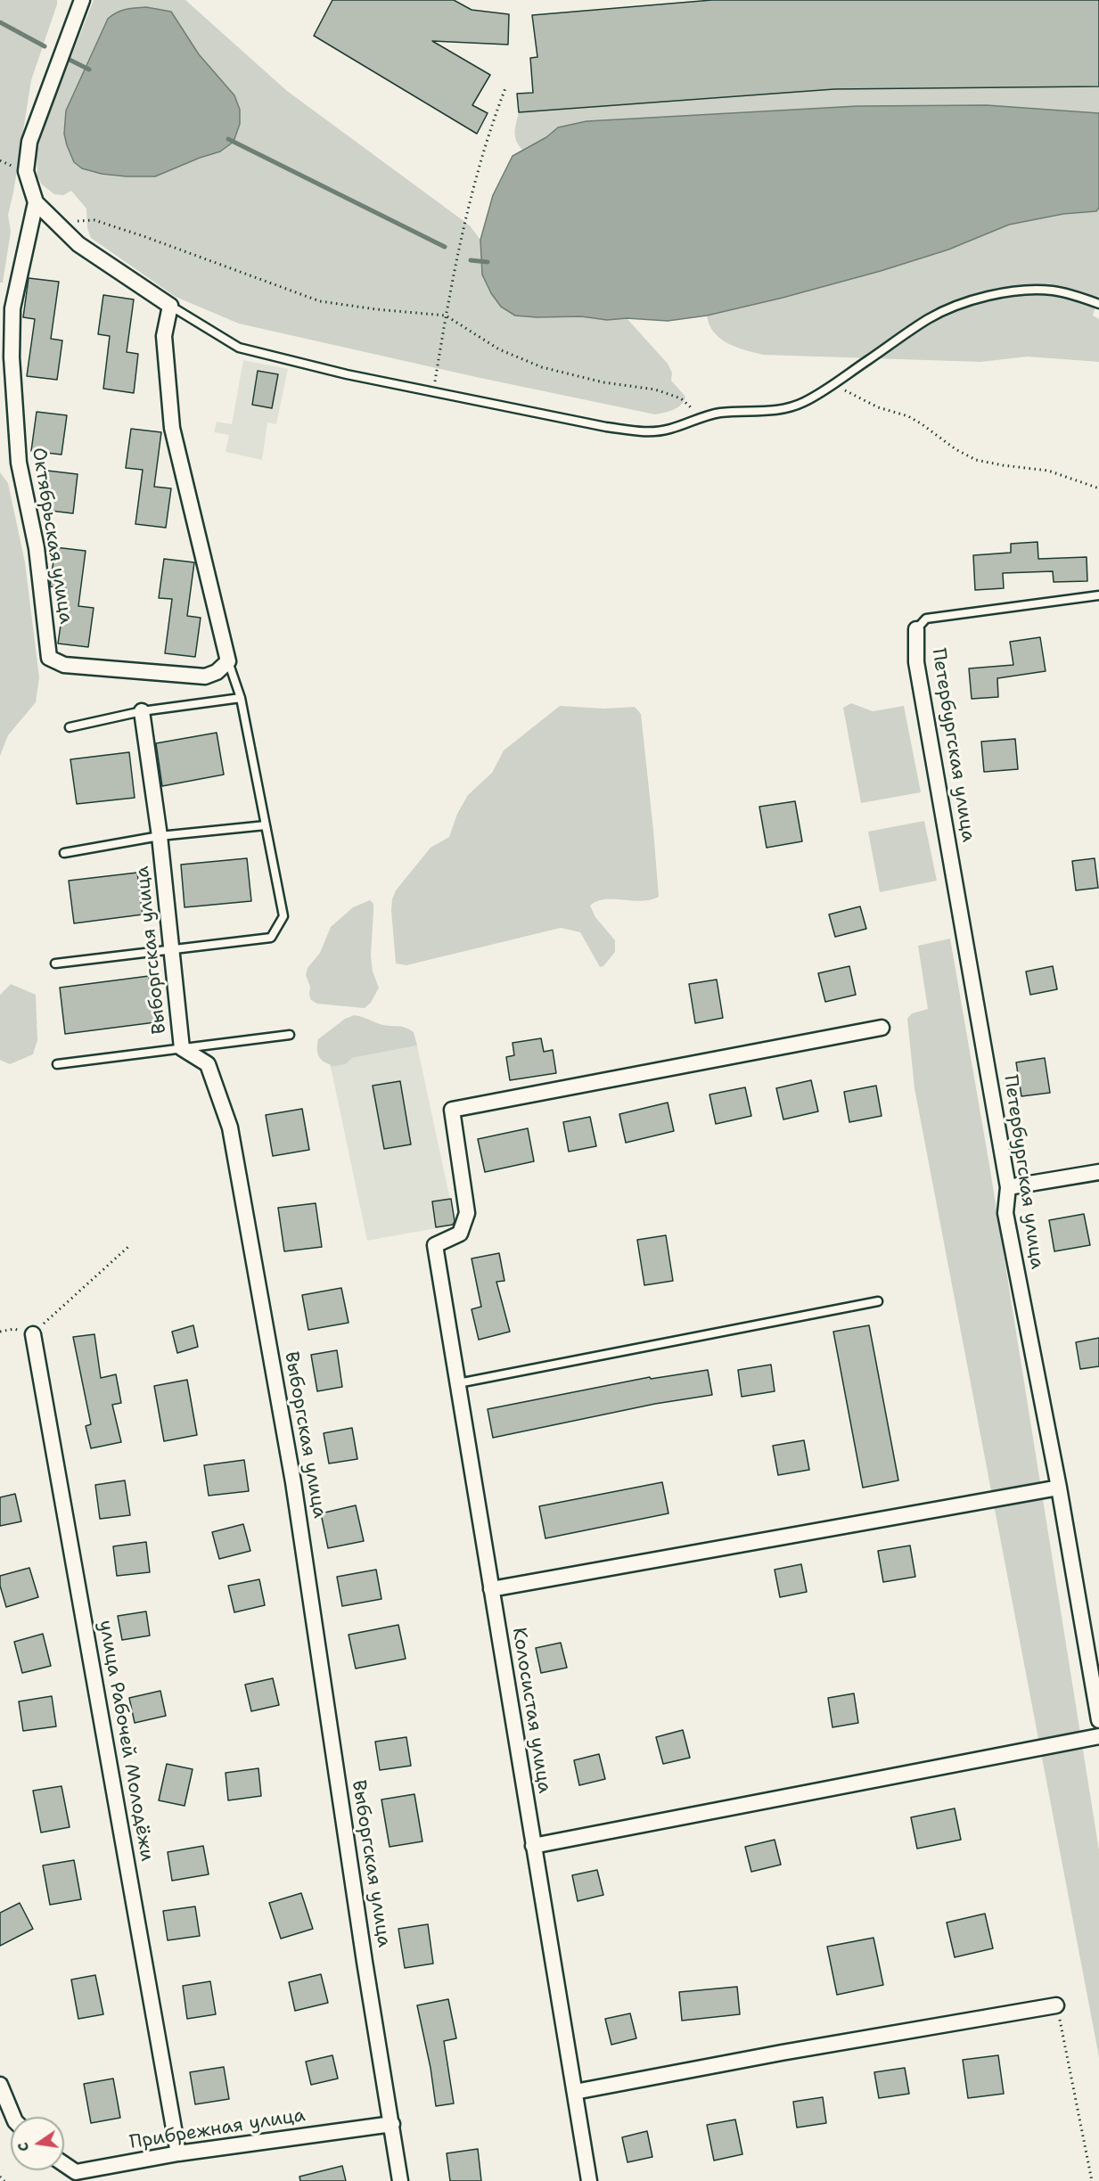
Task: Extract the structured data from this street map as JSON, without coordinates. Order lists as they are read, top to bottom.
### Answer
{
  "streets": {
    "street": [
      "Октябрьская улица",
      "Петербургская улица",
      "Выборгская улица",
      "Колосистая улица",
      "улица Рабочей Молодёжи",
      "Прибрежная улица"
    ]
  },
  "crossings": [
    ["Выборгская улица", "Прибрежная улица"],
    ["улица Рабочей Молодёжи", "Прибрежная улица"]
  ],
  "north": "left"
}
